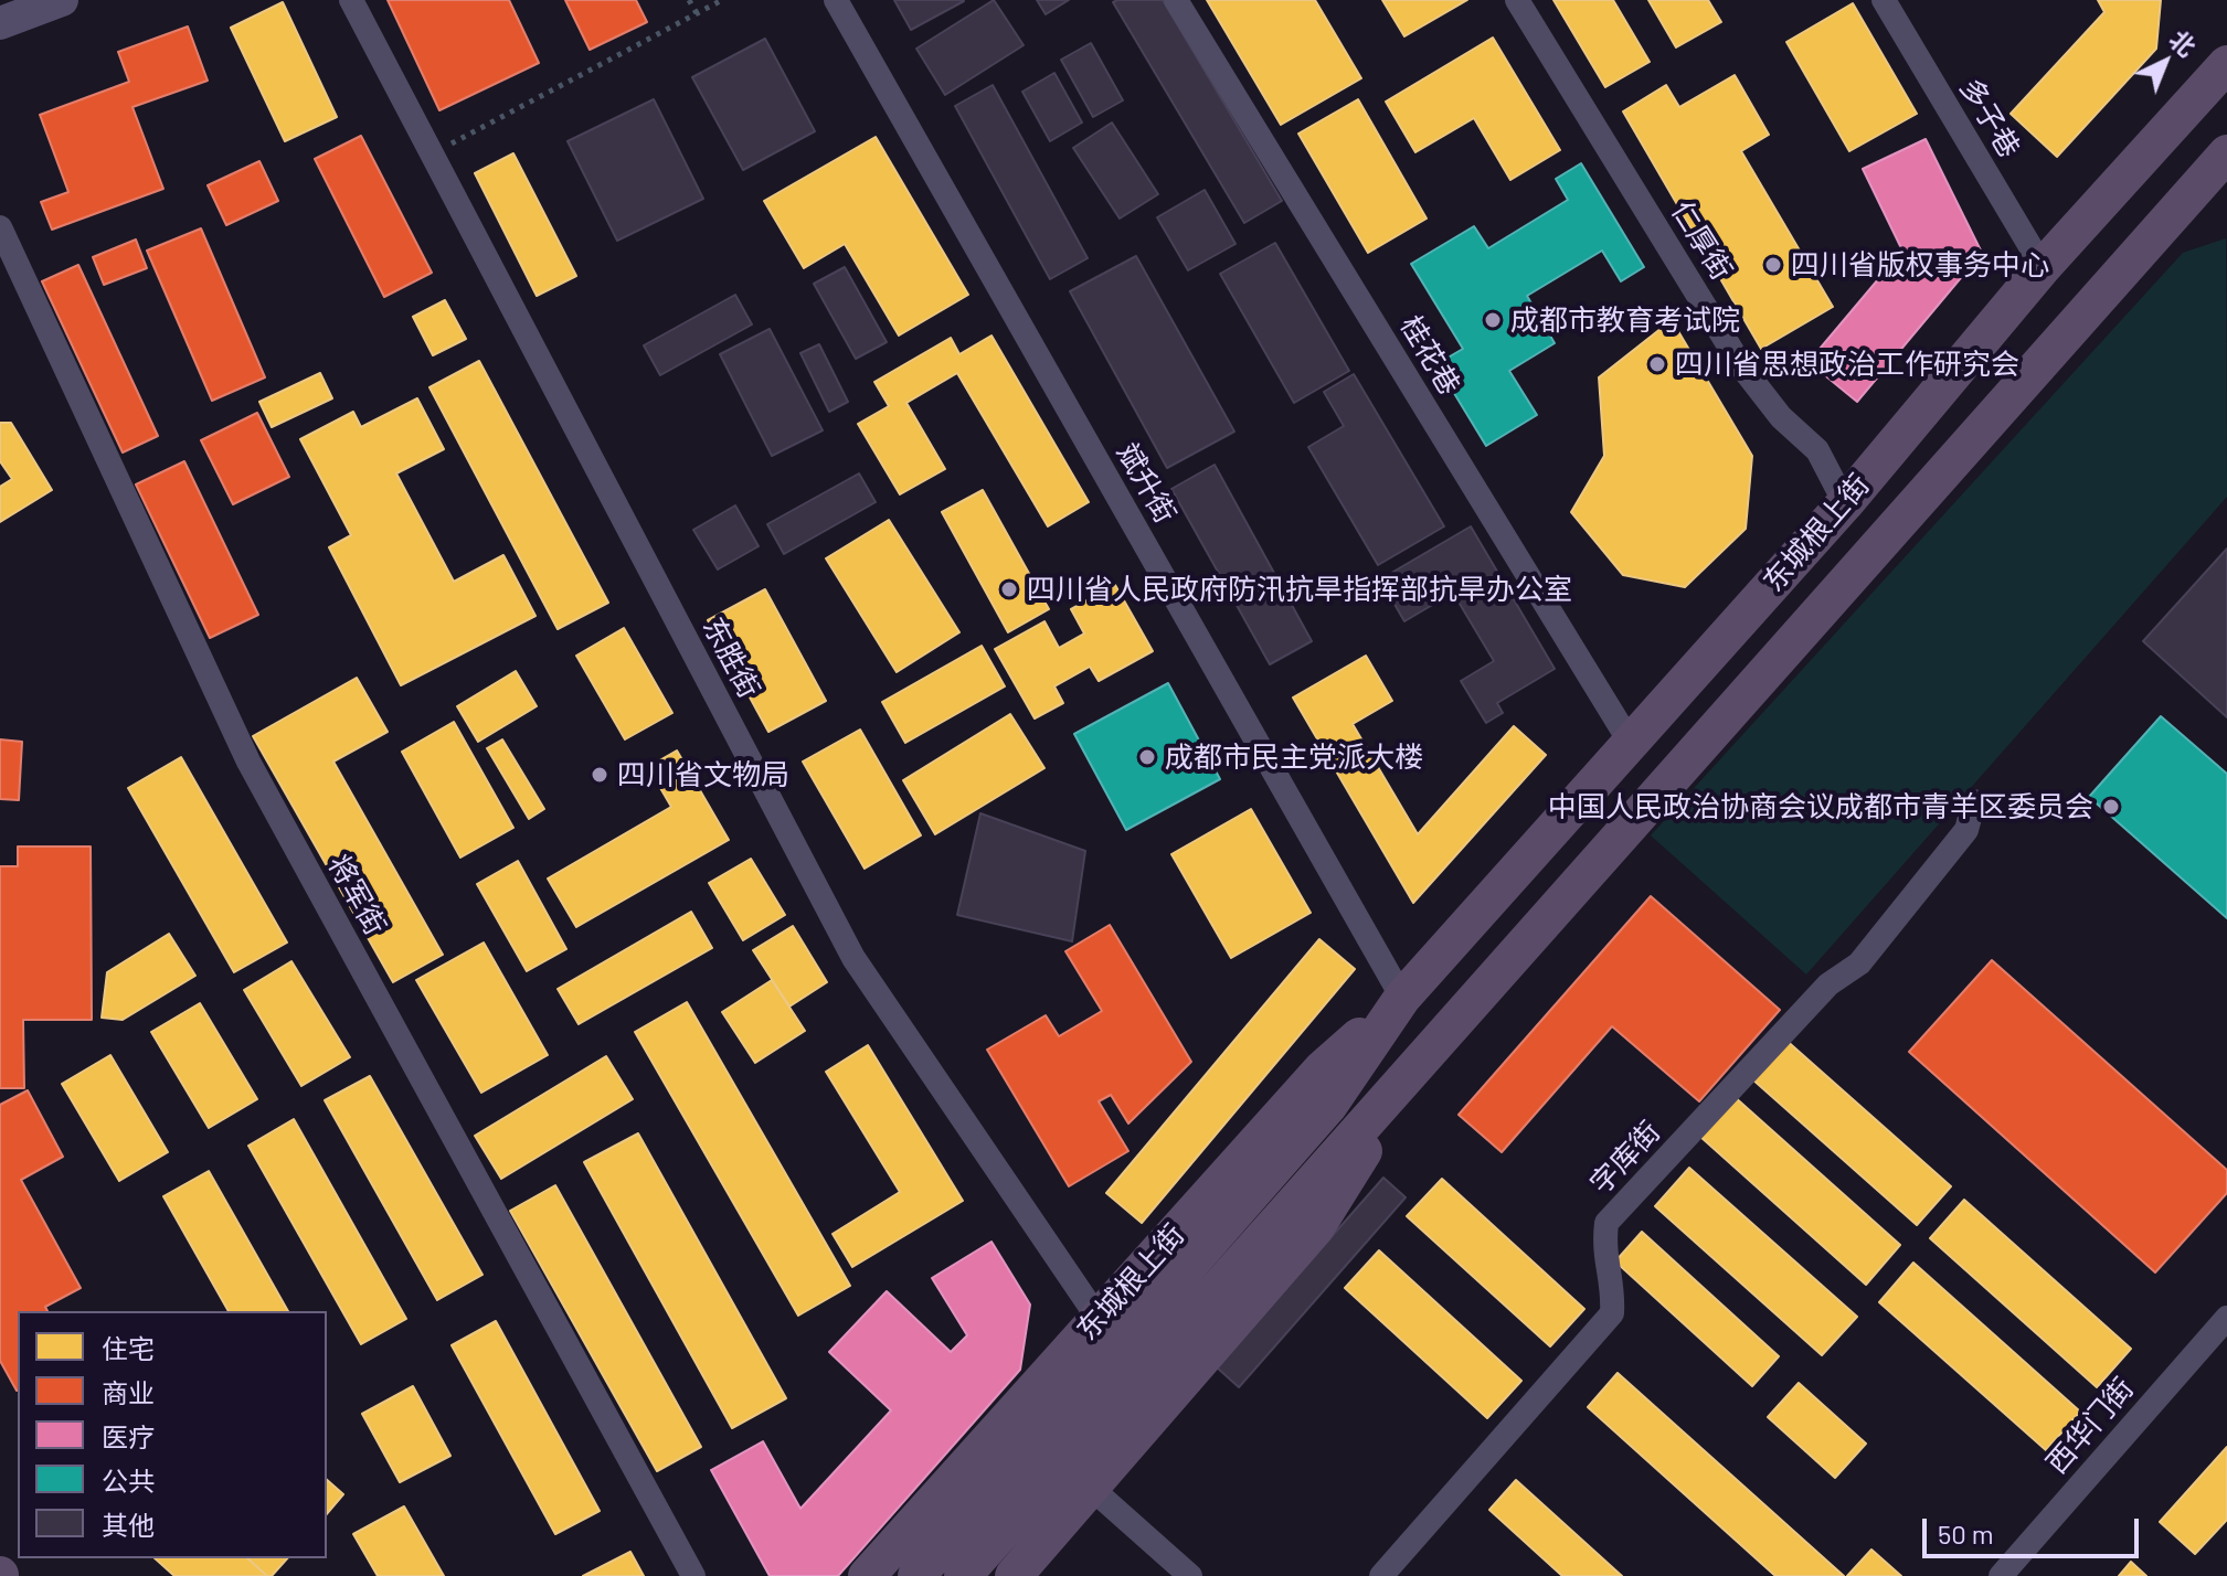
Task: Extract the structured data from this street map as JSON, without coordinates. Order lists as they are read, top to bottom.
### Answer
{
  "streets": {
    "main road": ["东城根上街"],
    "street": [
      "多子巷",
      "仁厚街",
      "桂花巷",
      "斌升街",
      "东胜街",
      "将军街",
      "字库街",
      "西华门街"
    ]
  },
  "crossings": [
    ["多子巷", "东城根上街"],
    ["仁厚街", "东城根上街"],
    ["桂花巷", "东城根上街"],
    ["斌升街", "东城根上街"],
    ["东城根上街", "东胜街"]
  ],
  "places": [
    "四川省版权事务中心",
    "成都市教育考试院",
    "四川省思想政治工作研究会",
    "四川省人民政府防汛抗旱指挥部抗旱办公室",
    "成都市民主党派大楼",
    "四川省文物局",
    "中国人民政治协商会议成都市青羊区委员会"
  ],
  "legend": [
    "住宅",
    "商业",
    "医疗",
    "公共",
    "其他"
  ],
  "scale_bar": "50 m",
  "north": "top right"
}
